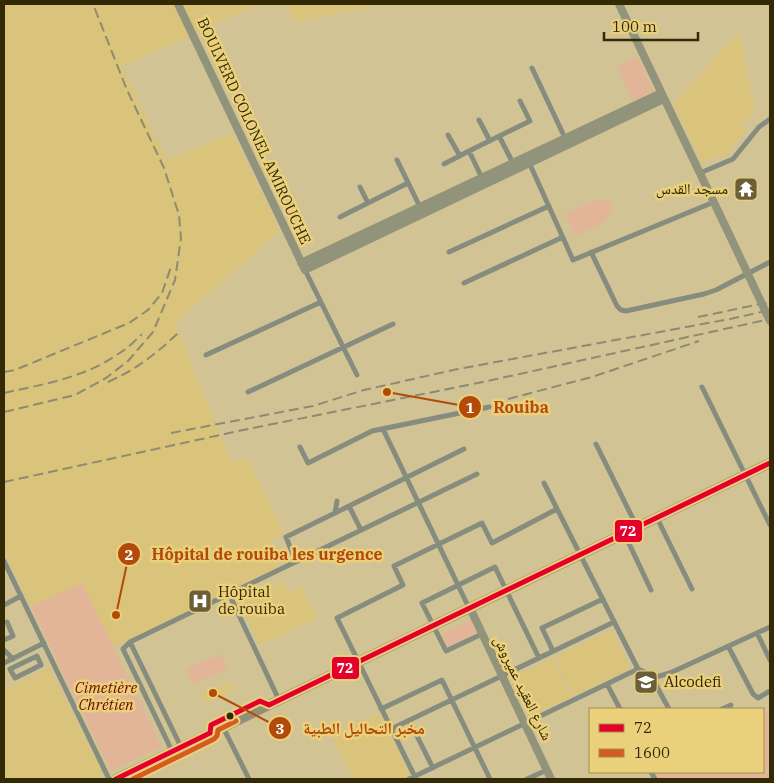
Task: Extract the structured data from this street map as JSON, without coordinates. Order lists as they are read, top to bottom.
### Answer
{
  "streets": {
    "main road": ["BOULVERD COLONEL AMIROUCHE", "شارع العقيد عميروش"]
  },
  "parks": ["Cimetière Chrétien"],
  "places": {
    "temple": ["مسجد القدس"],
    "other": ["Rouiba", "Hôpital de rouiba les urgence", "مخبر التحاليل الطبية"],
    "hospital": ["Hôpital de rouiba"],
    "school or university": ["Alcodefi"]
  },
  "lines": ["transit line 72", "transit line 1600"],
  "legend": ["72", "1600"],
  "scale_bar": "100 m"
}
